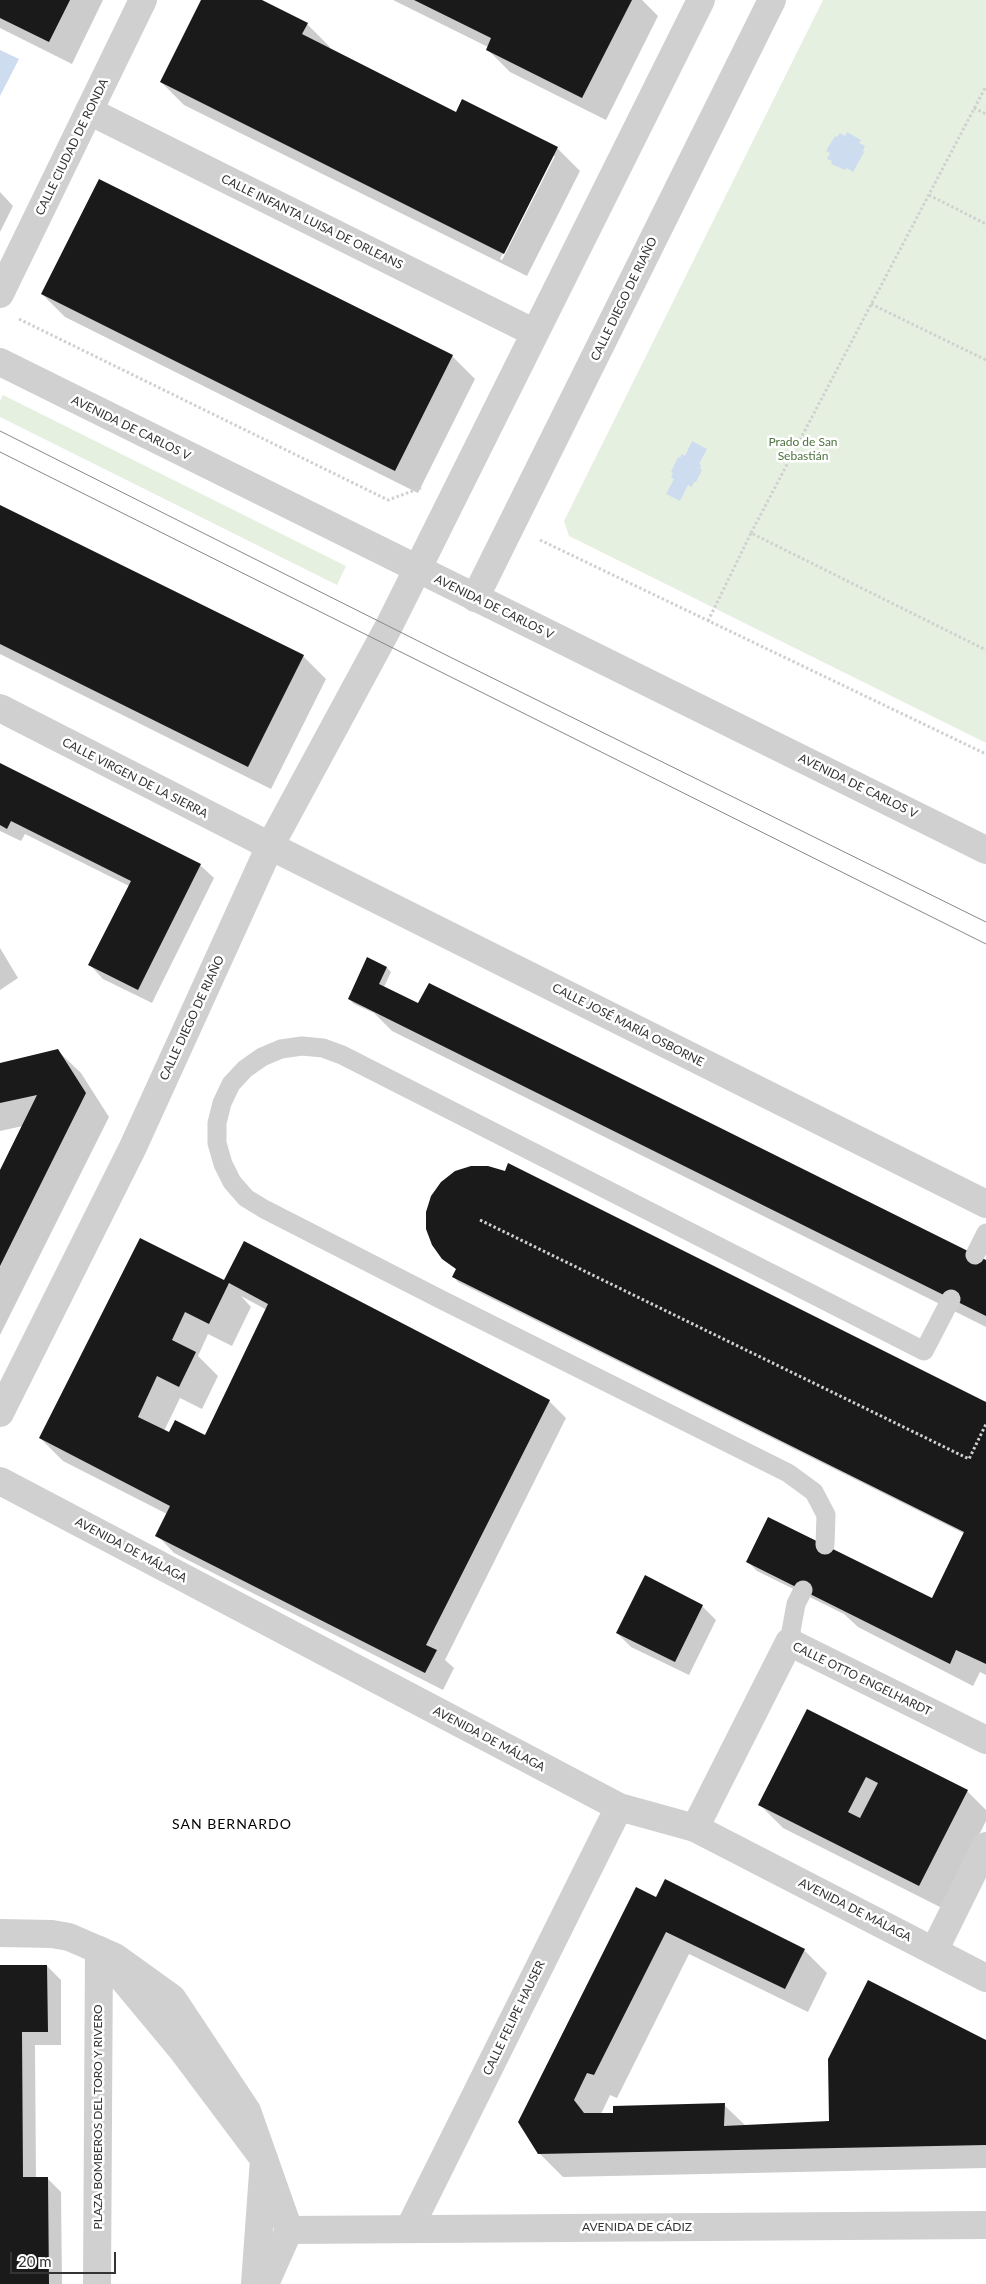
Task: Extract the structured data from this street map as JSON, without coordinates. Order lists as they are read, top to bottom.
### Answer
{
  "streets": {
    "street": [
      "CALLE CIUDAD DE RONDA",
      "CALLE INFANTA LUISA DE ORLEANS",
      "CALLE DIEGO DE RIAÑO",
      "AVENIDA DE CARLOS V",
      "CALLE VIRGEN DE LA SIERRA",
      "CALLE JOSÉ MARÍA OSBORNE",
      "AVENIDA DE MÁLAGA",
      "CALLE OTTO ENGELHARDT",
      "CALLE FELIPE HAUSER",
      "PLAZA BOMBEROS DEL TORO Y RIVERO",
      "AVENIDA DE CÁDIZ"
    ]
  },
  "crossings": [
    ["CALLE CIUDAD DE RONDA", "CALLE INFANTA LUISA DE ORLEANS"],
    ["CALLE DIEGO DE RIAÑO", "AVENIDA DE CARLOS V"],
    ["CALLE DIEGO DE RIAÑO", "CALLE VIRGEN DE LA SIERRA"],
    ["CALLE DIEGO DE RIAÑO", "CALLE JOSÉ MARÍA OSBORNE"],
    ["CALLE VIRGEN DE LA SIERRA", "CALLE JOSÉ MARÍA OSBORNE"],
    ["AVENIDA DE MÁLAGA", "CALLE OTTO ENGELHARDT"],
    ["AVENIDA DE MÁLAGA", "CALLE FELIPE HAUSER"],
    ["CALLE FELIPE HAUSER", "AVENIDA DE CÁDIZ"]
  ],
  "districts": ["SAN BERNARDO"],
  "parks": ["Prado de San Sebastián"],
  "scale_bar": "20 m"
}
